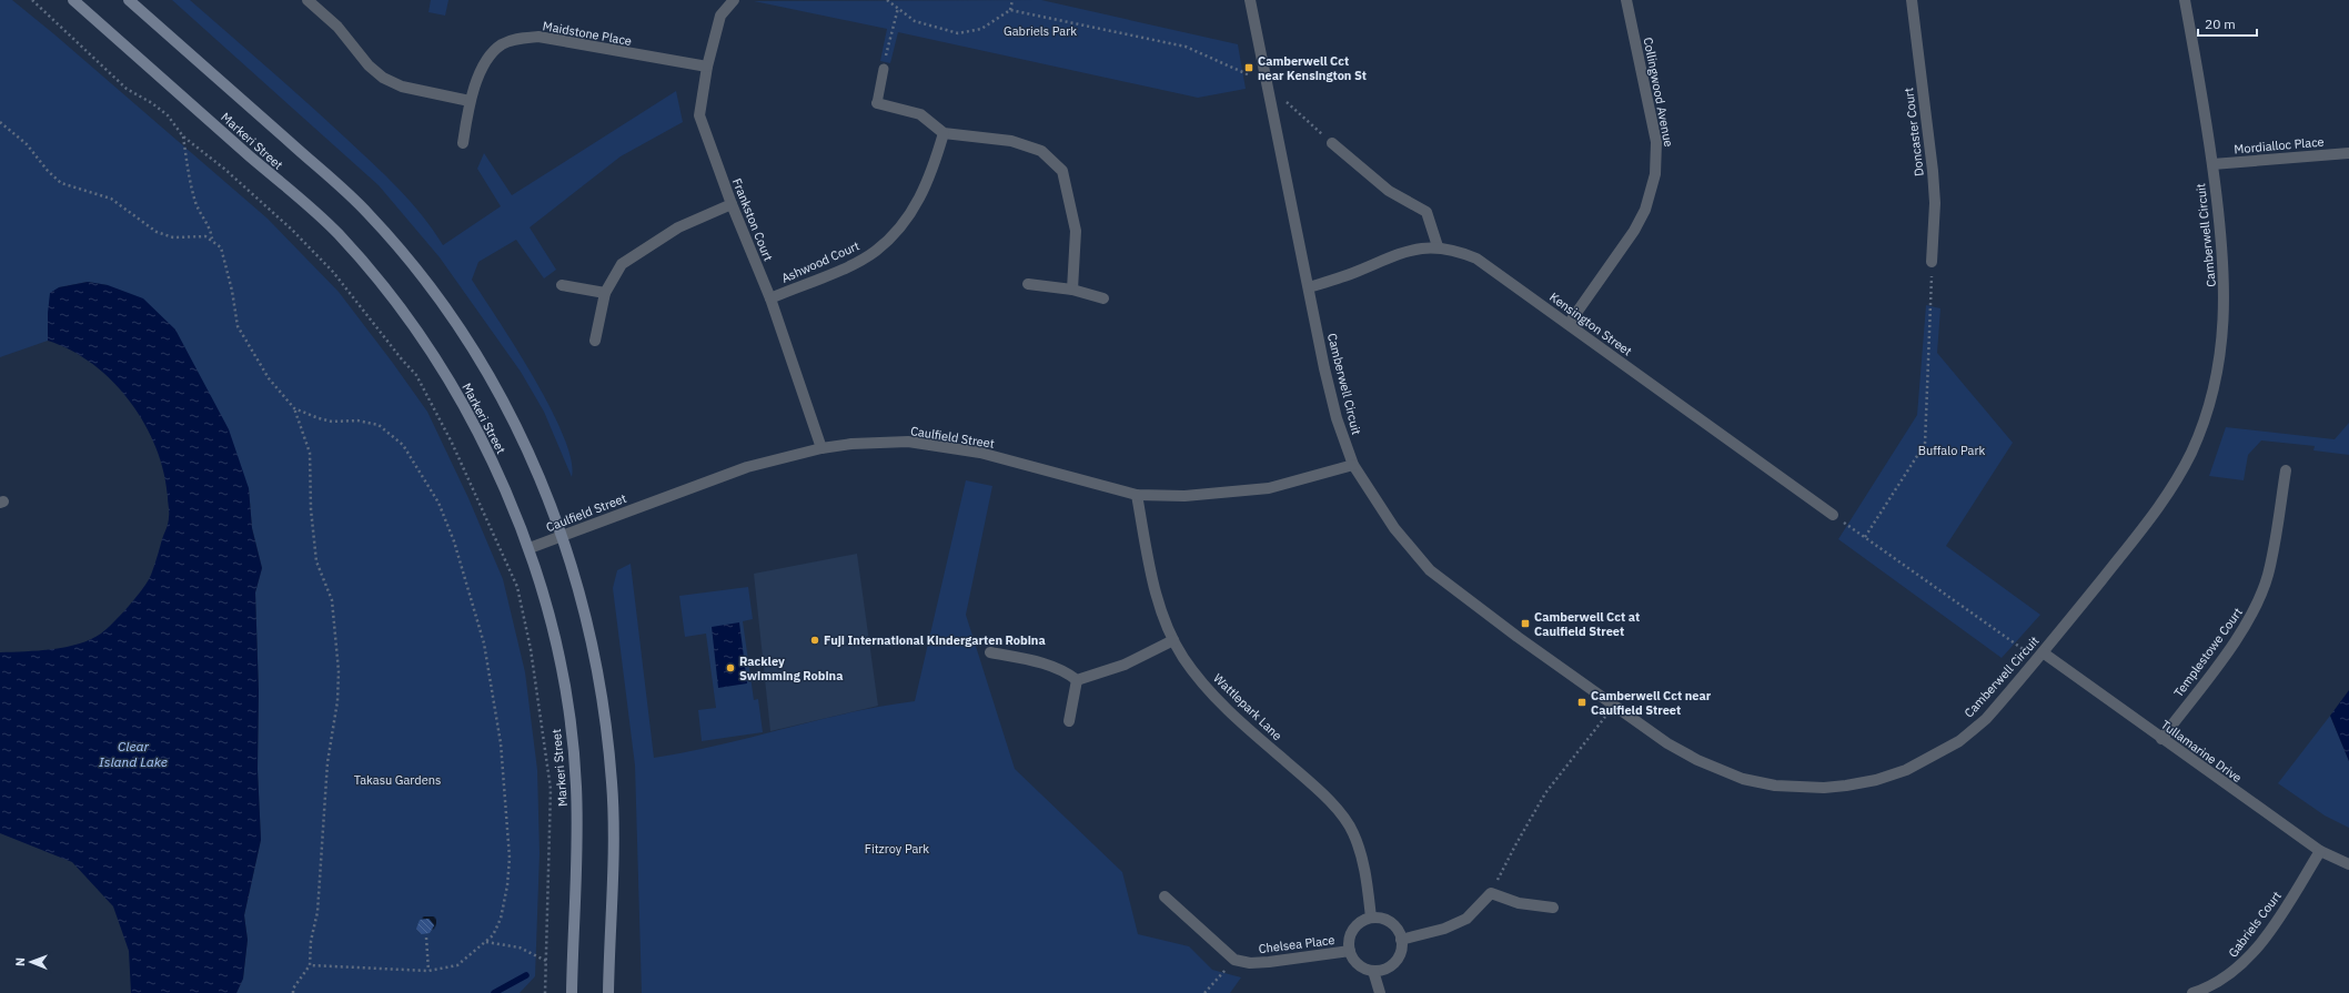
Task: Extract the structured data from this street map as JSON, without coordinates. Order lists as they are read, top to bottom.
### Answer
{
  "streets": {
    "main road": ["Markeri Street"],
    "street": [
      "Maidstone Place",
      "Collingwood Avenue",
      "Doncaster Court",
      "Mordialloc Place",
      "Frankston Court",
      "Camberwell Circuit",
      "Ashwood Court",
      "Kensington Street",
      "Caulfield Street",
      "Templestowe Court",
      "Wattlepark Lane",
      "Tullamarine Drive",
      "Gabriels Court",
      "Chelsea Place"
    ]
  },
  "crossings": [
    ["Maidstone Place", "Frankston Court"],
    ["Collingwood Avenue", "Kensington Street"],
    ["Markeri Street", "Caulfield Street"],
    ["Mordialloc Place", "Camberwell Circuit"],
    ["Frankston Court", "Ashwood Court"],
    ["Frankston Court", "Caulfield Street"],
    ["Camberwell Circuit", "Kensington Street"],
    ["Camberwell Circuit", "Caulfield Street"],
    ["Camberwell Circuit", "Tullamarine Drive"],
    ["Caulfield Street", "Wattlepark Lane"],
    ["Templestowe Court", "Tullamarine Drive"],
    ["Wattlepark Lane", "Chelsea Place"],
    ["Tullamarine Drive", "Gabriels Court"]
  ],
  "water": ["Clear Island Lake"],
  "parks": [
    "Gabriels Park",
    "Buffalo Park",
    "Takasu Gardens",
    "Fitzroy Park"
  ],
  "places": {
    "transit": ["Camberwell Cct near Kensington St", "Camberwell Cct at Caulfield Street", "Camberwell Cct near Caulfield Street"],
    "other": ["Fuji International Kindergarten Robina", "Rackley Swimming Robina"]
  },
  "scale_bar": "20 m",
  "north": "left"
}
